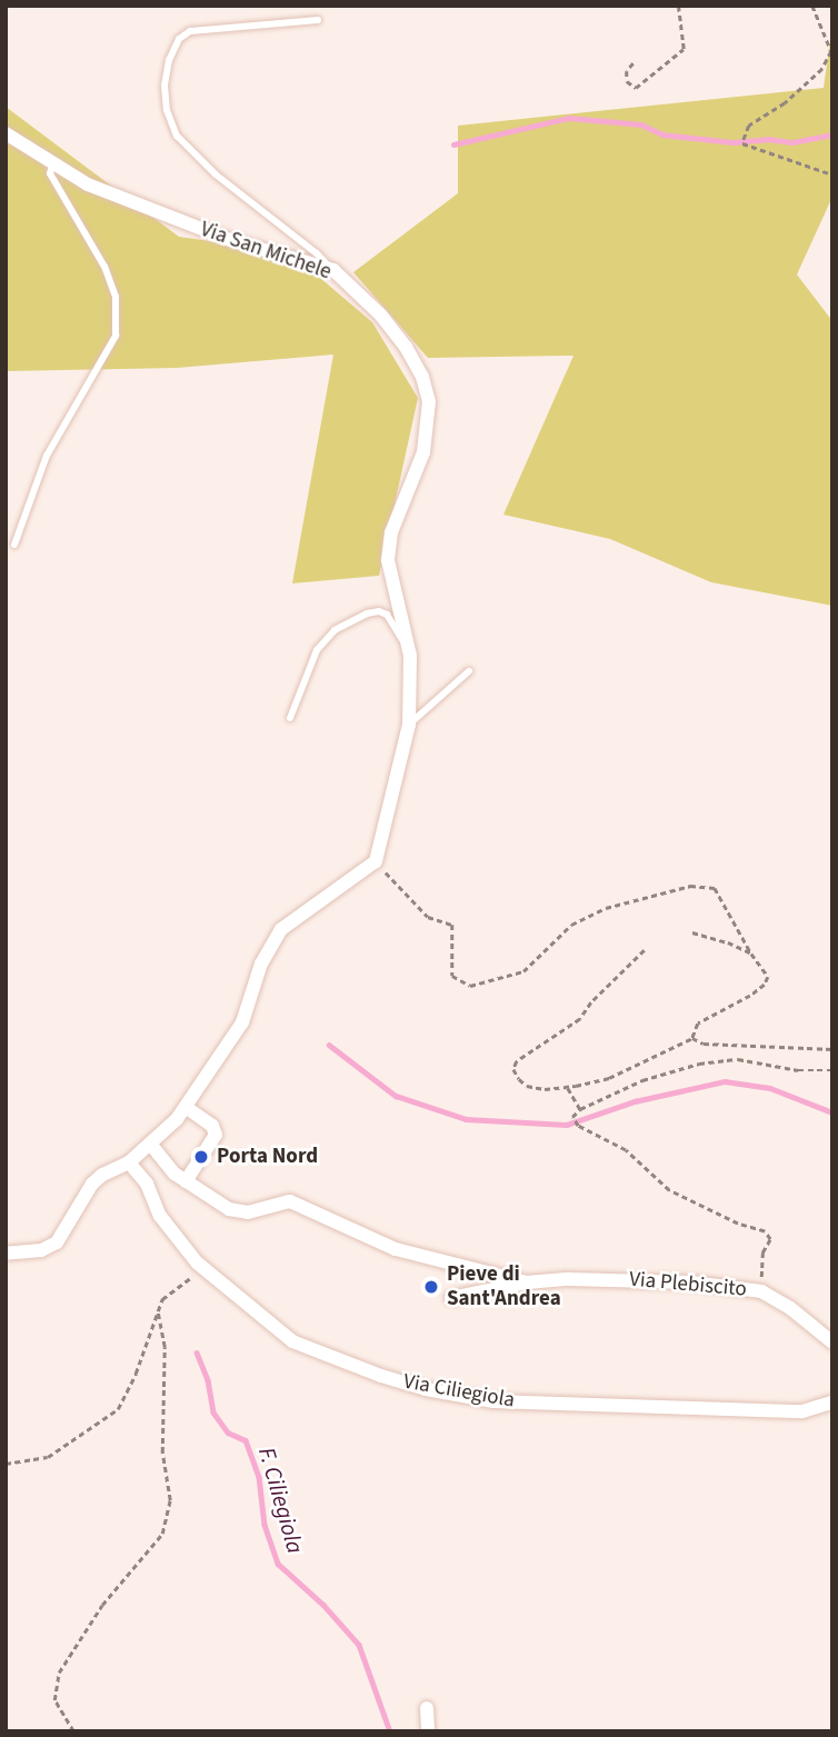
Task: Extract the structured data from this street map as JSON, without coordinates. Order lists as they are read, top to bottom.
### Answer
{
  "streets": {
    "street": ["Via San Michele", "Via Plebiscito", "Via Ciliegiola"]
  },
  "water": ["F. Ciliegiola"],
  "places": ["Porta Nord", "Pieve di Sant'Andrea"]
}
